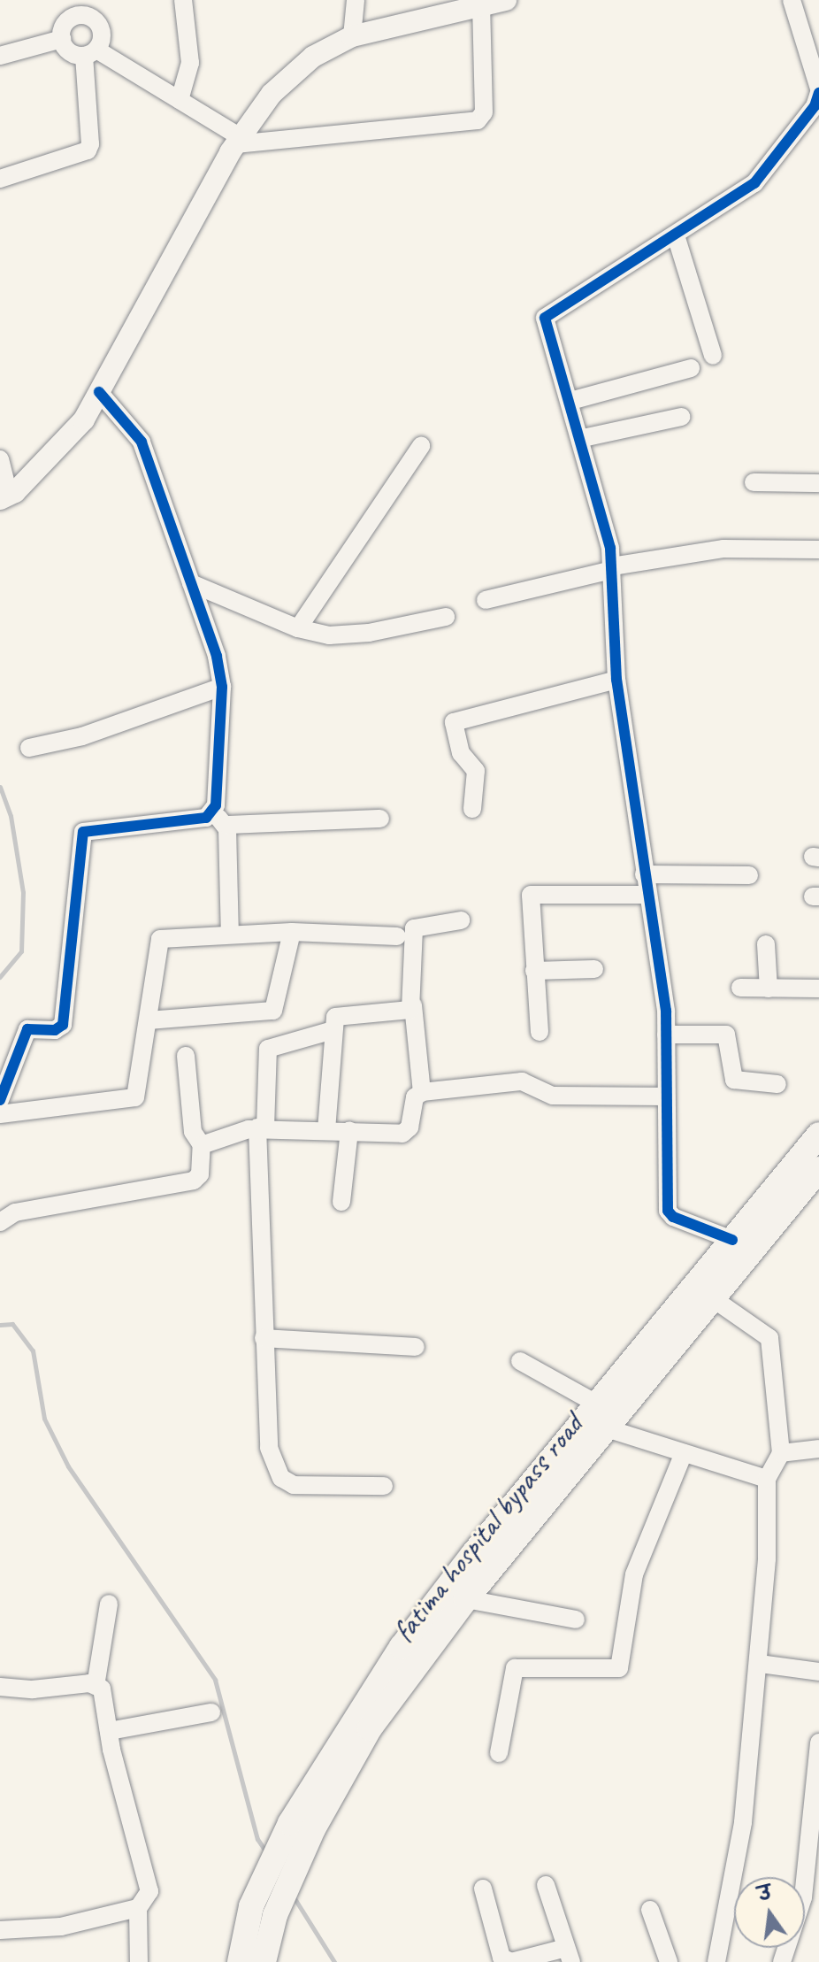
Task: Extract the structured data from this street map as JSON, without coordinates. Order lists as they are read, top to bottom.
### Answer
{
  "streets": {
    "highway": ["fatima hospital bypass road"]
  },
  "north": "top"
}
